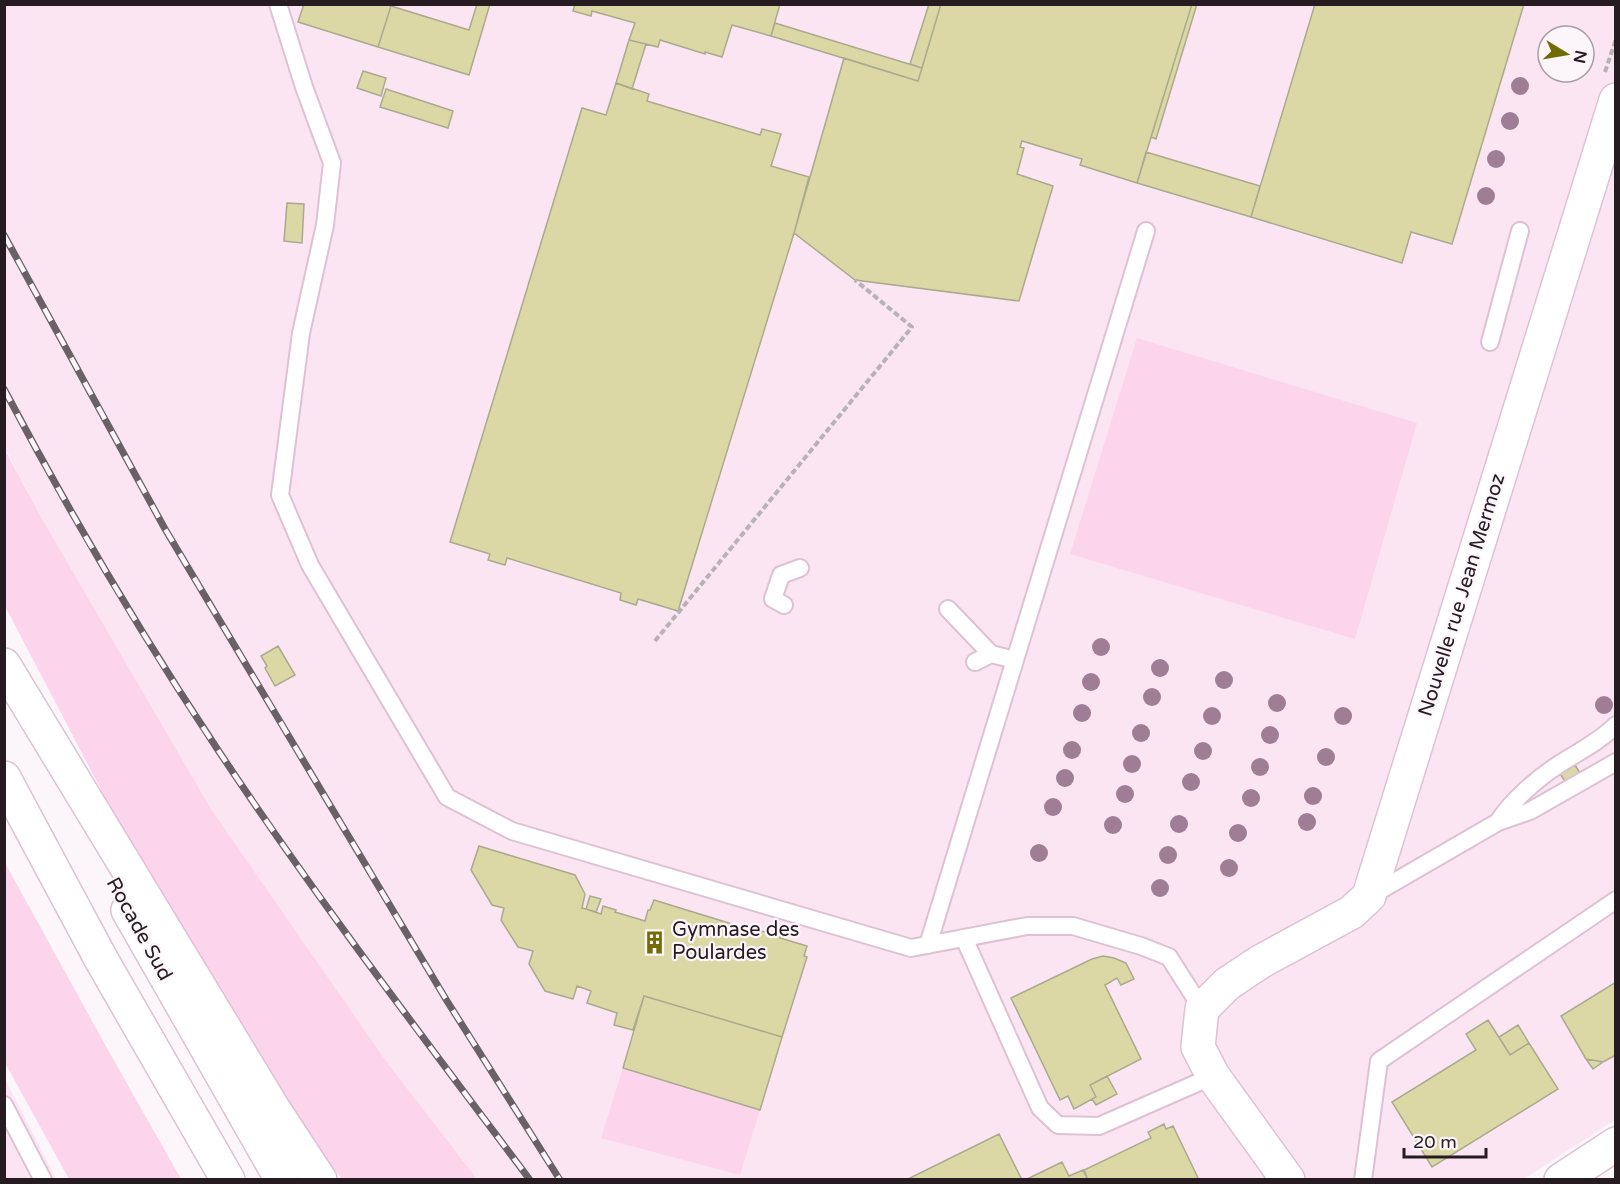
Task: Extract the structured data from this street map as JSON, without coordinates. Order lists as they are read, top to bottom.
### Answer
{
  "streets": {
    "main road": ["Nouvelle rue Jean Mermoz", "Rocade Sud"]
  },
  "places": {
    "building": ["Gymnase des Poulardes"]
  },
  "scale_bar": "20 m",
  "north": "right"
}
